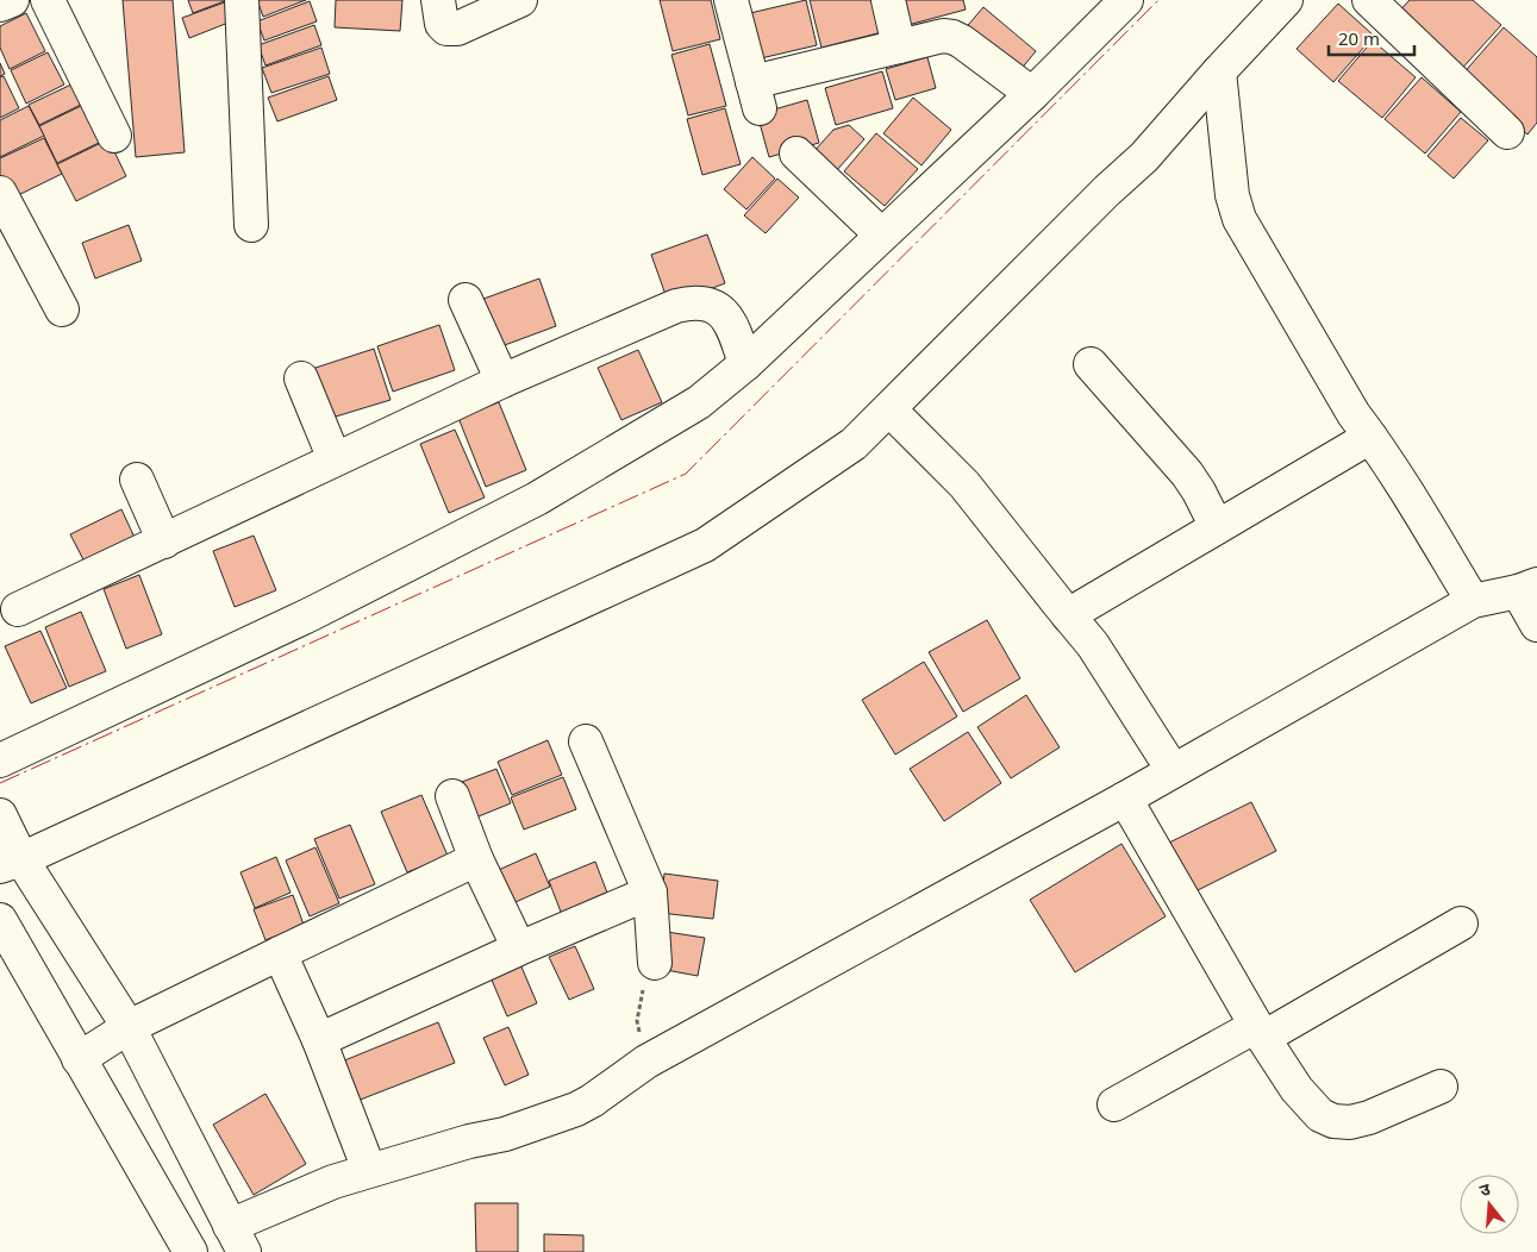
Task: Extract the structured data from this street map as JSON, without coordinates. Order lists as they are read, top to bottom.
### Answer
{
  "scale_bar": "20 m",
  "north": "top"
}
